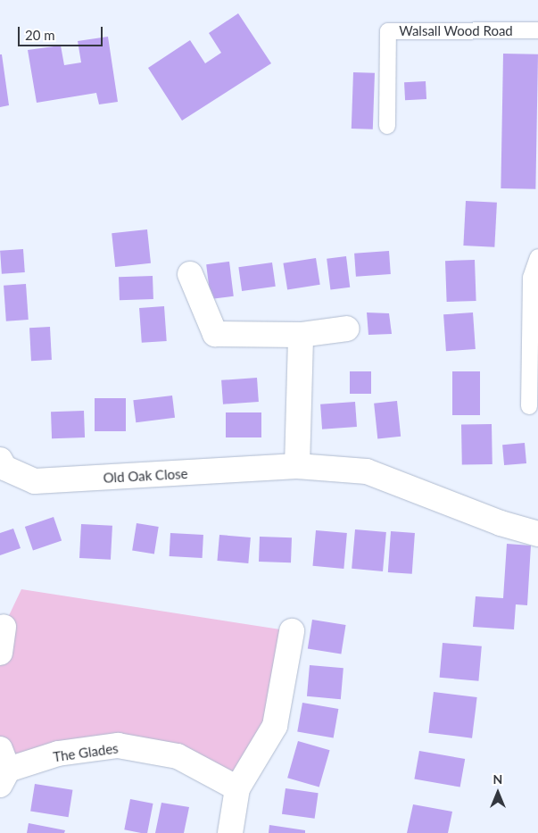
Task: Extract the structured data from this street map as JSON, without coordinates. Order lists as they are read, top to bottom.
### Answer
{
  "streets": {
    "street": ["Old Oak Close", "The Glades"],
    "lane": ["Walsall Wood Road"]
  },
  "scale_bar": "20 m",
  "north": "top"
}
